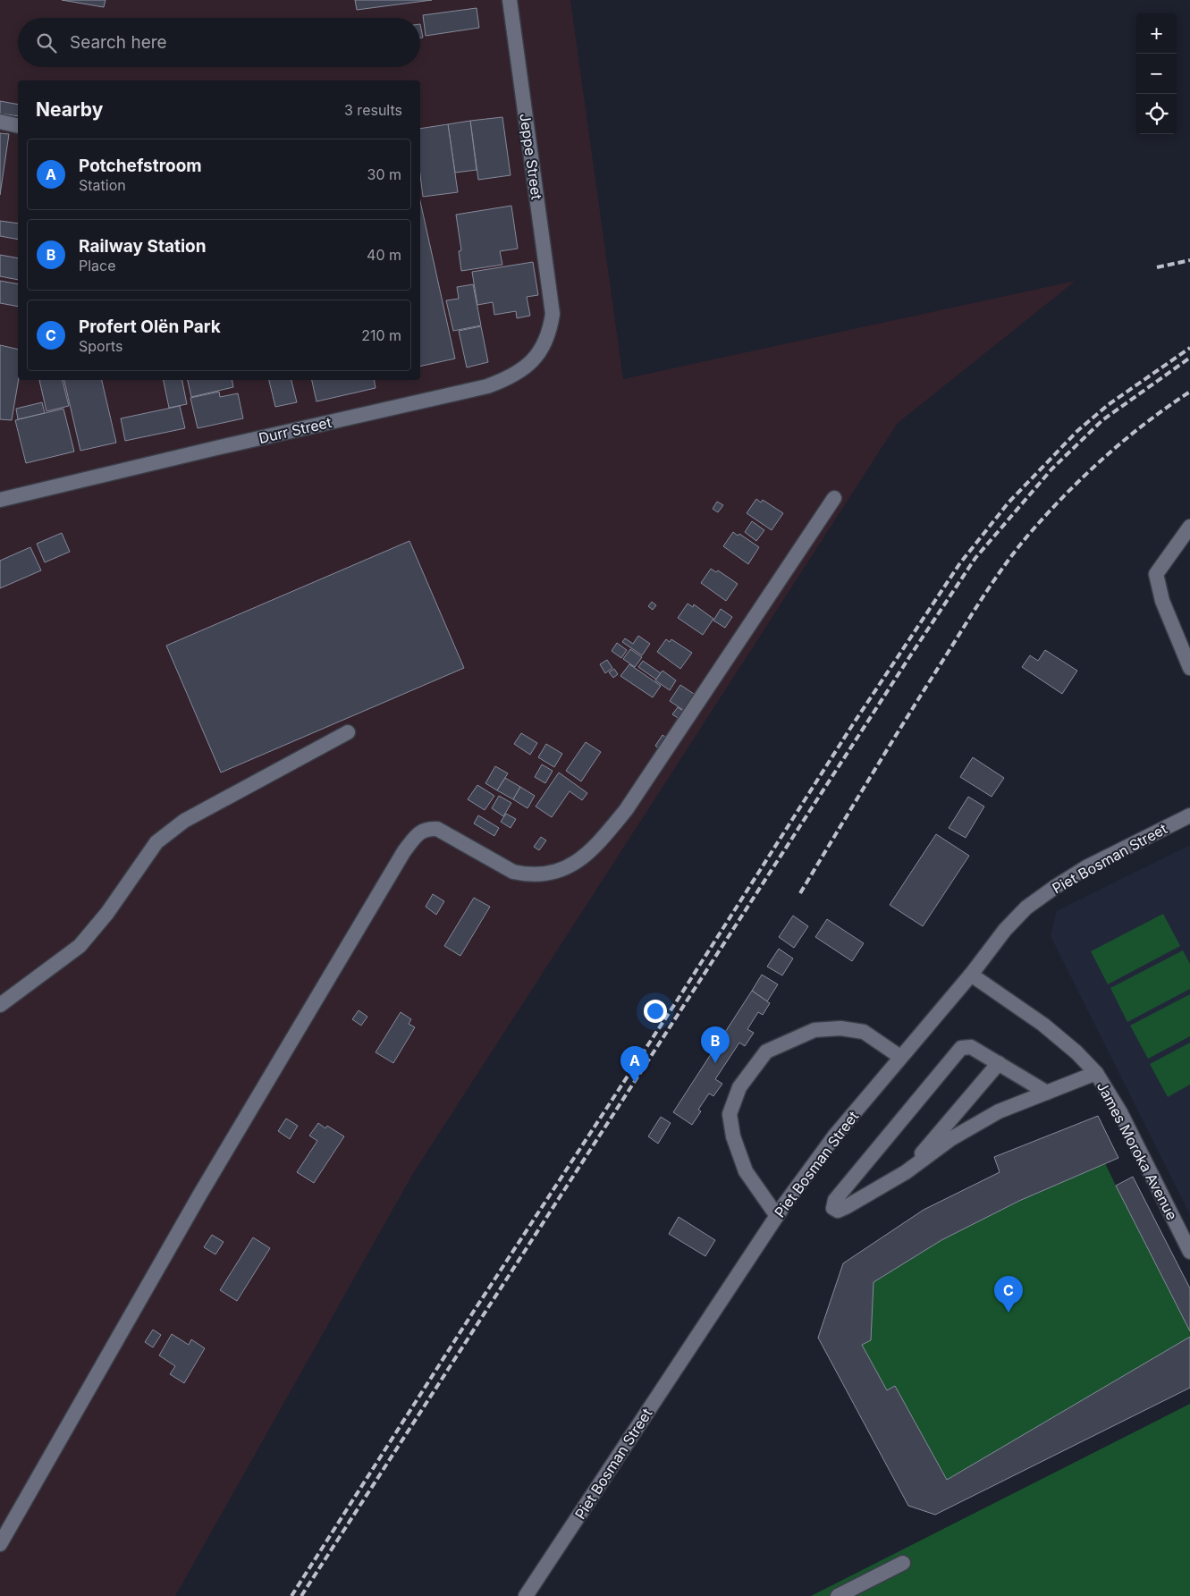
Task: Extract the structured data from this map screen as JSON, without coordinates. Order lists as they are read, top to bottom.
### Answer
{
  "streets": {
    "street": [
      "Jeppe Street",
      "Durr Street",
      "Piet Bosman Street",
      "James Moroka Avenue"
    ]
  },
  "crossings": [
    ["Jeppe Street", "Durr Street"],
    ["Piet Bosman Street", "James Moroka Avenue"]
  ],
  "page": {
    "map_buttons": ["+", "−"],
    "search": "Search here",
    "heading": ["Nearby", "3 results"],
    "list": [
      {
        "mark": "A",
        "name": "Potchefstroom",
        "note": "Station",
        "value": "30 m"
      },
      {
        "mark": "B",
        "name": "Railway Station",
        "note": "Place",
        "value": "40 m"
      },
      {
        "mark": "C",
        "name": "Profert Olën Park",
        "note": "Sports",
        "value": "210 m"
      }
    ],
    "pins": ["B", "A", "C"]
  }
}
